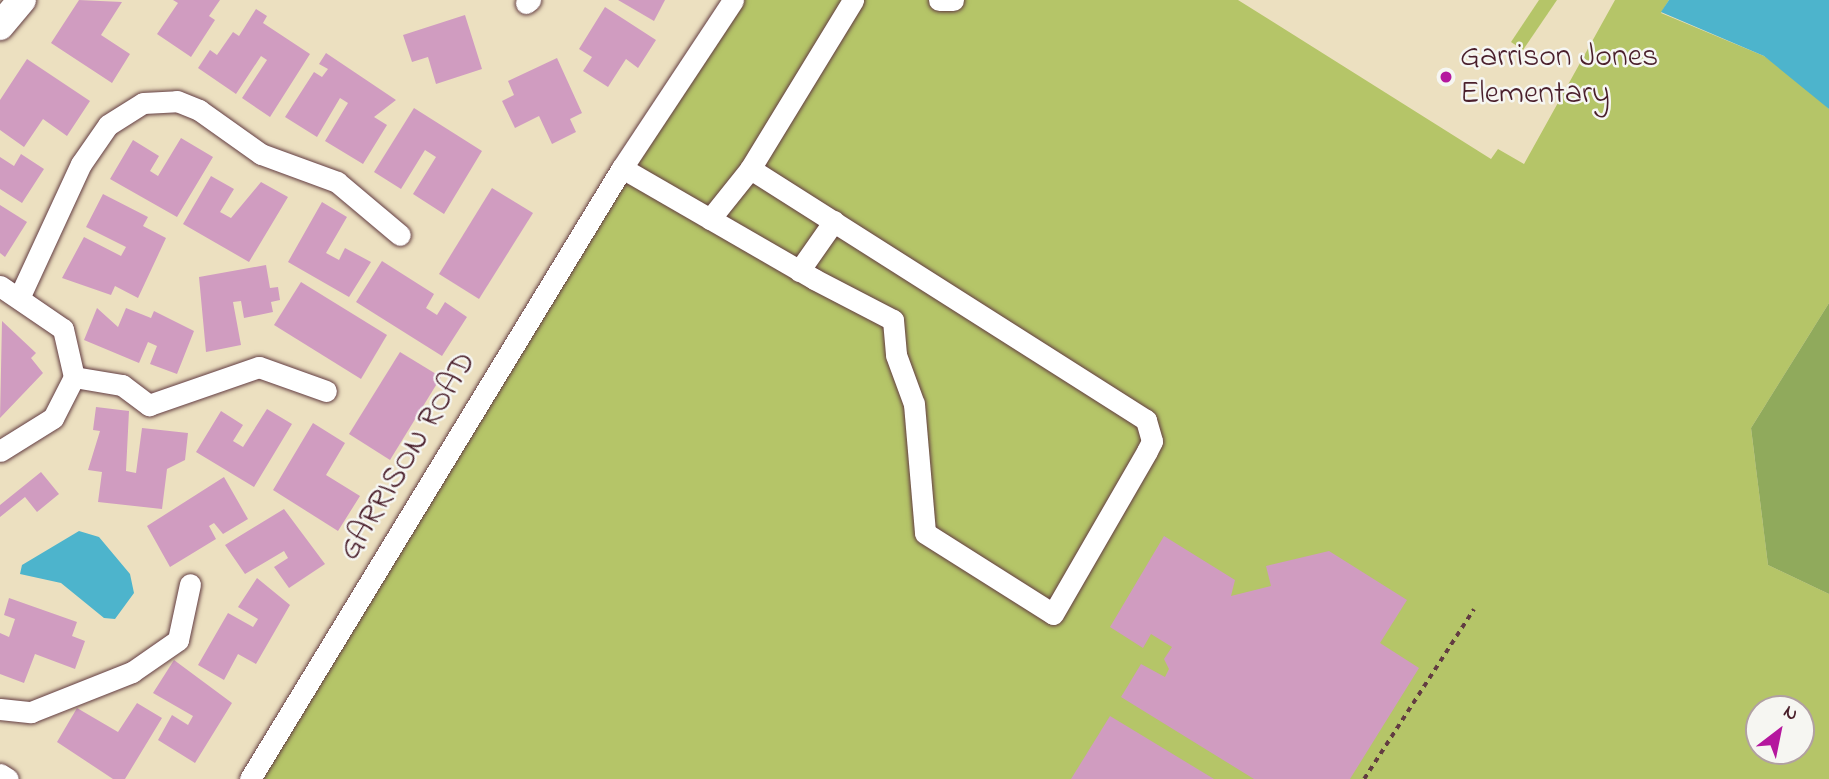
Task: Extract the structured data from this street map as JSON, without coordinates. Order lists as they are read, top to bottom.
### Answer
{
  "streets": {
    "street": ["GARRISON ROAD"]
  },
  "places": ["Garrison Jones Elementary"],
  "north": "top right"
}
